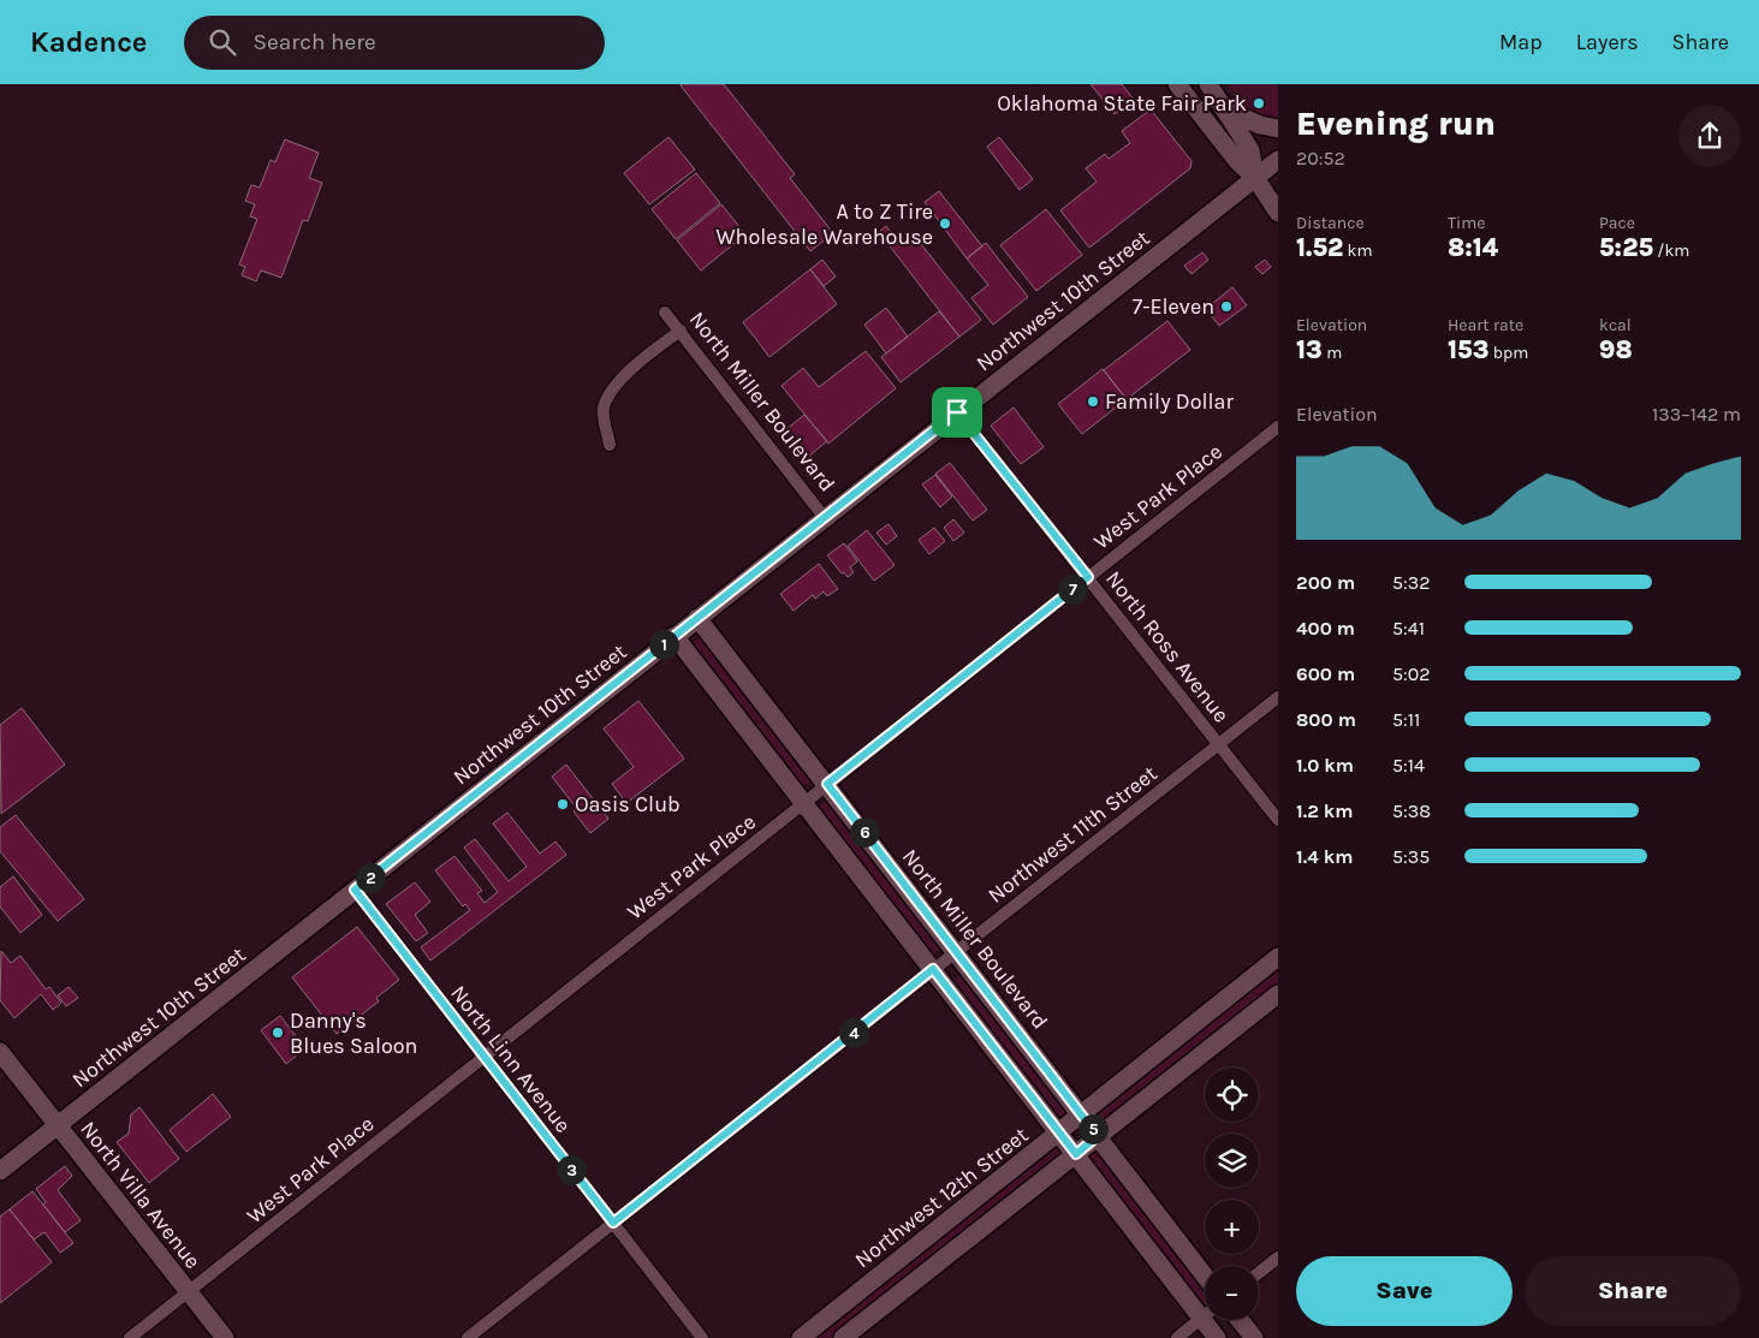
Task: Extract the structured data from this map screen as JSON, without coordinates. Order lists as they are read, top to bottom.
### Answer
{
  "streets": {
    "street": [
      "Northwest 10th Street",
      "North Miller Boulevard",
      "West Park Place",
      "North Ross Avenue",
      "Northwest 11th Street",
      "North Linn Avenue",
      "North Villa Avenue",
      "Northwest 12th Street"
    ]
  },
  "crossings": [
    ["Northwest 10th Street", "North Miller Boulevard"],
    ["Northwest 10th Street", "North Ross Avenue"],
    ["Northwest 10th Street", "North Linn Avenue"],
    ["Northwest 10th Street", "North Villa Avenue"],
    ["North Miller Boulevard", "West Park Place"],
    ["North Miller Boulevard", "Northwest 11th Street"],
    ["North Miller Boulevard", "Northwest 12th Street"],
    ["West Park Place", "North Ross Avenue"],
    ["West Park Place", "North Linn Avenue"],
    ["West Park Place", "North Villa Avenue"],
    ["North Ross Avenue", "Northwest 11th Street"],
    ["Northwest 11th Street", "North Linn Avenue"]
  ],
  "places": [
    "Oklahoma State Fair Park",
    "A to Z Tire Wholesale Warehouse",
    "7-Eleven",
    "Family Dollar",
    "Oasis Club",
    "Danny's Blues Saloon"
  ],
  "page": {
    "header": "Kadence",
    "search": "Search here",
    "nav": ["Map", "Layers", "Share"],
    "heading": ["Evening run", "20:52"],
    "stats": [
      ["Distance", "1.52 km"],
      ["Time", "8:14"],
      ["Pace", "5:25 /km"],
      ["Elevation", "13 m"],
      ["Heart rate", "153 bpm"],
      ["kcal", "98"]
    ],
    "chart": ["Elevation", "133–142 m"],
    "list": [
      {
        "name": "200 m",
        "note": "5:32"
      },
      {
        "name": "400 m",
        "note": "5:41"
      },
      {
        "name": "600 m",
        "note": "5:02"
      },
      {
        "name": "800 m",
        "note": "5:11"
      },
      {
        "name": "1.0 km",
        "note": "5:14"
      },
      {
        "name": "1.2 km",
        "note": "5:38"
      },
      {
        "name": "1.4 km",
        "note": "5:35"
      }
    ],
    "pins": [
      "7",
      "1",
      "6",
      "2",
      "4",
      "5",
      "3"
    ],
    "map_buttons": ["+", "−"],
    "buttons": ["Save", "Share"]
  }
}
